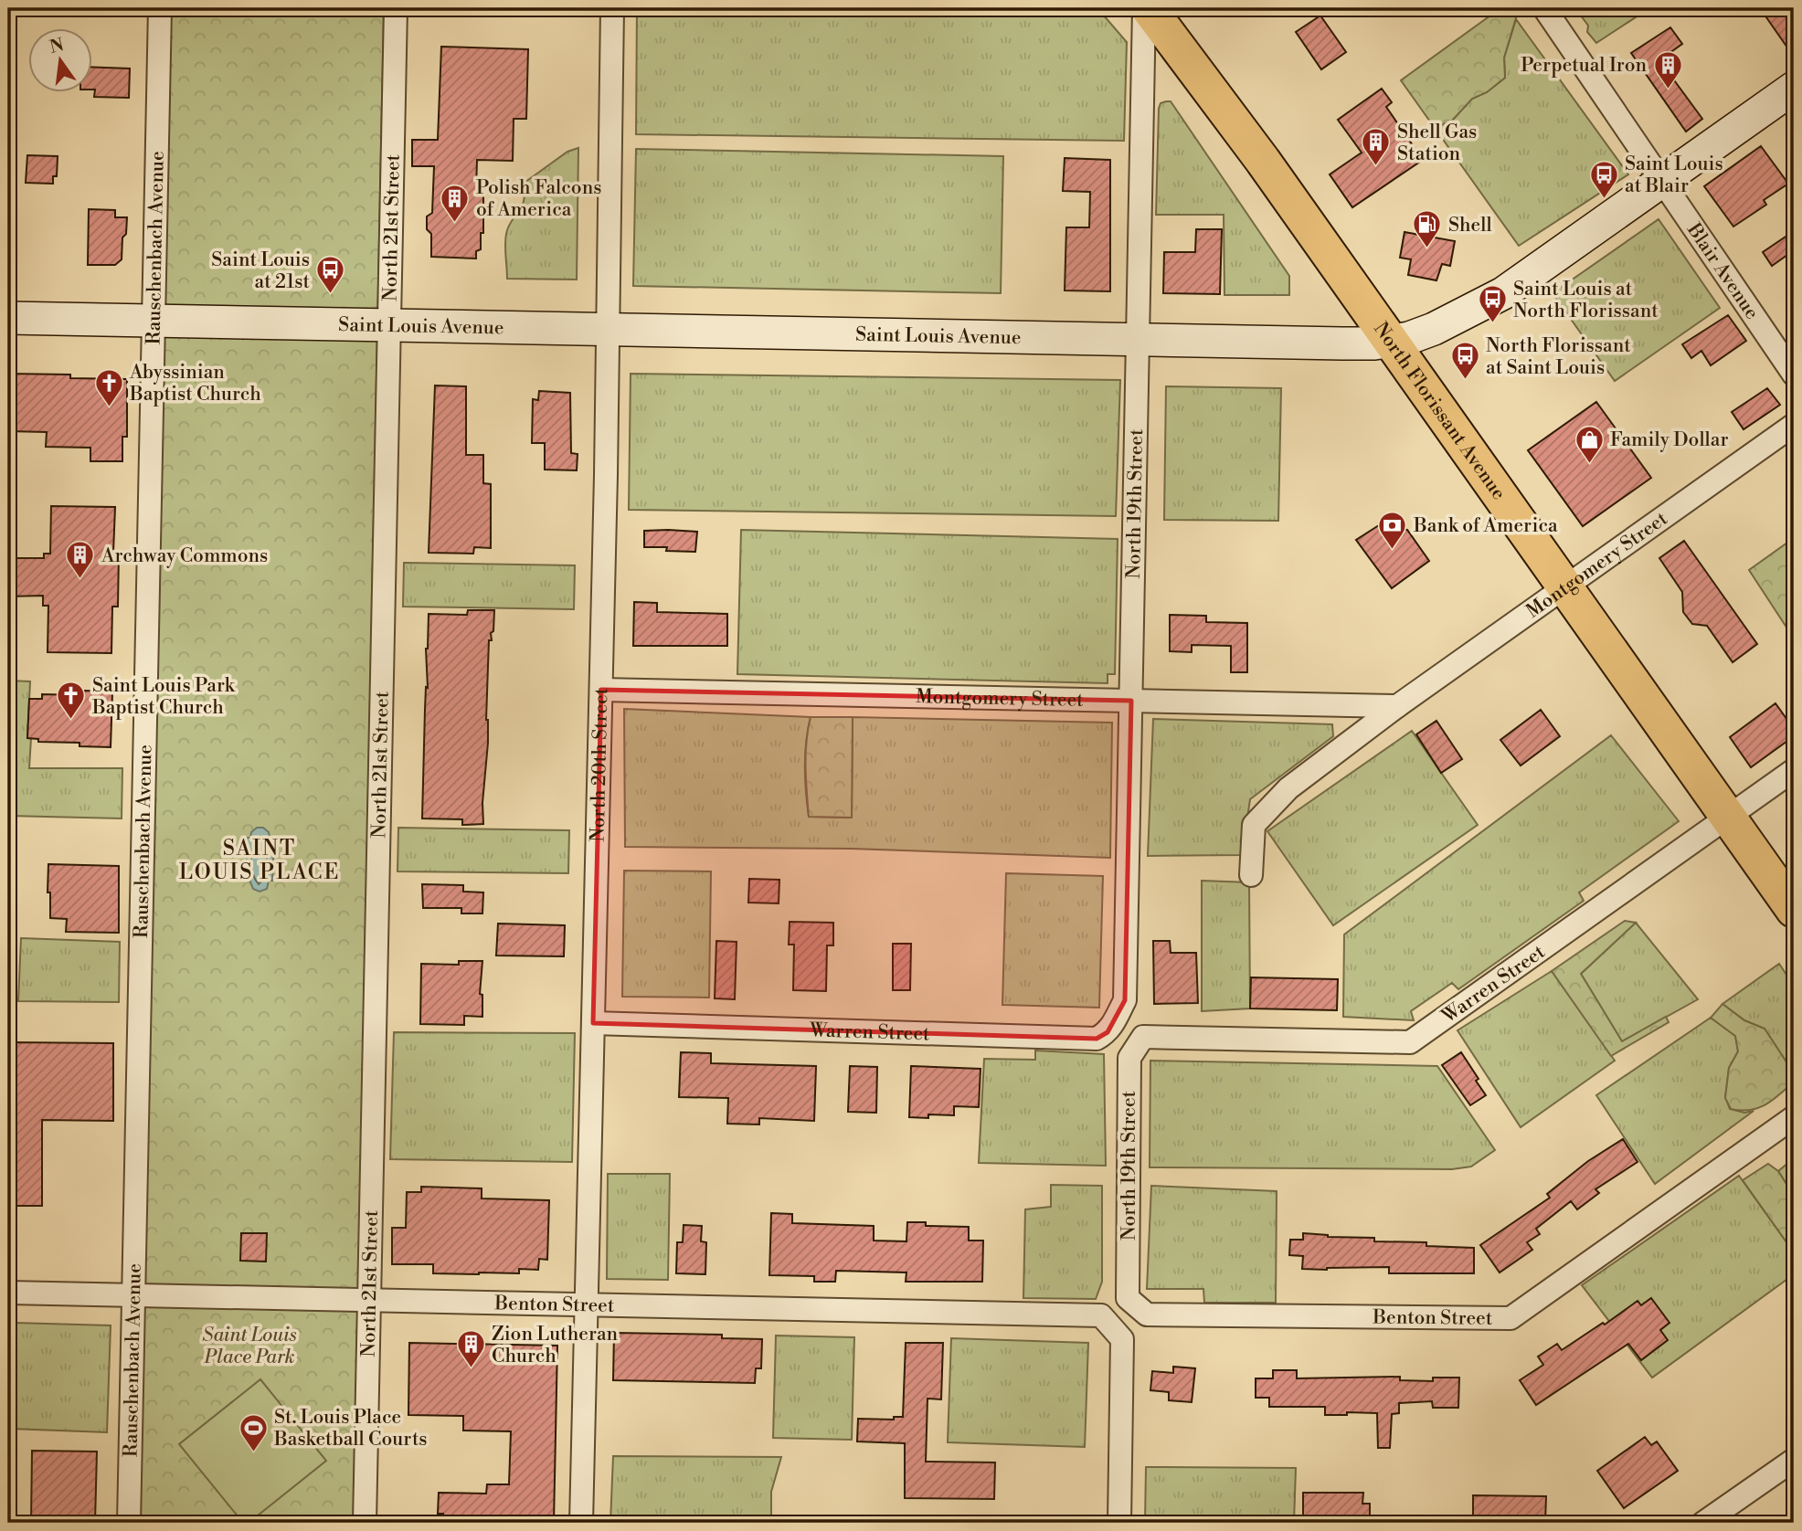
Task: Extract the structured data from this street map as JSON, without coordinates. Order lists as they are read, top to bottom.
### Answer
{
  "streets": {
    "main road": ["North Florissant Avenue"],
    "street": [
      "North 21st Street",
      "Rauschenbach Avenue",
      "Blair Avenue",
      "Saint Louis Avenue",
      "North 19th Street",
      "Montgomery Street",
      "North 20th Street",
      "Warren Street",
      "Benton Street"
    ]
  },
  "crossings": [
    ["North 21st Street", "Saint Louis Avenue"],
    ["North 21st Street", "Benton Street"],
    ["Rauschenbach Avenue", "Saint Louis Avenue"],
    ["Rauschenbach Avenue", "Benton Street"],
    ["Blair Avenue", "Saint Louis Avenue"],
    ["Saint Louis Avenue", "North Florissant Avenue"],
    ["Saint Louis Avenue", "North 19th Street"],
    ["Saint Louis Avenue", "North 20th Street"],
    ["North Florissant Avenue", "North 19th Street"],
    ["North Florissant Avenue", "Montgomery Street"],
    ["North Florissant Avenue", "Warren Street"],
    ["North 19th Street", "Montgomery Street"],
    ["North 19th Street", "Warren Street"],
    ["North 19th Street", "Benton Street"],
    ["Montgomery Street", "North 20th Street"],
    ["North 20th Street", "Warren Street"],
    ["North 20th Street", "Benton Street"]
  ],
  "districts": ["SAINT LOUIS PLACE"],
  "parks": ["Saint Louis Place Park"],
  "places": {
    "building": [
      "Perpetual Iron",
      "Shell Gas Station",
      "Polish Falcons of America",
      "Archway Commons",
      "Zion Lutheran Church"
    ],
    "bus stop": [
      "Saint Louis at Blair",
      "Saint Louis at 21st",
      "Saint Louis at North Florissant",
      "North Florissant at Saint Louis"
    ],
    "fuel station": ["Shell"],
    "church": ["Abyssinian Baptist Church", "Saint Louis Park Baptist Church"],
    "shop": ["Family Dollar"],
    "bank": ["Bank of America"],
    "sports": ["St. Louis Place Basketball Courts"]
  },
  "north": "top"
}
